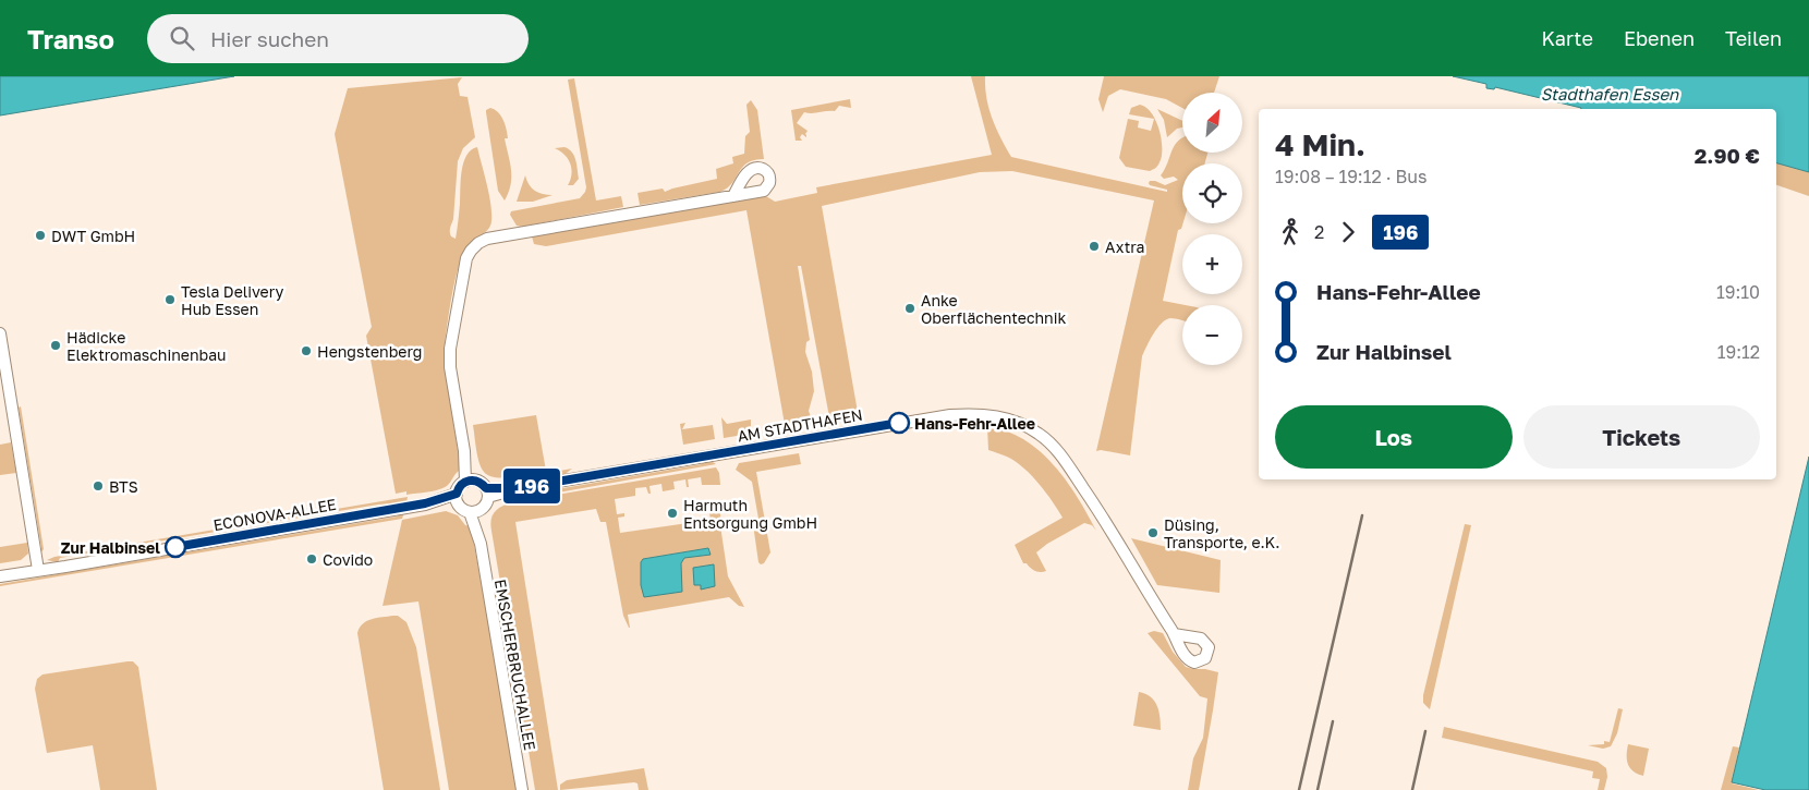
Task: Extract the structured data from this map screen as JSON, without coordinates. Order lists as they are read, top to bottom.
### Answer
{
  "streets": {
    "street": ["AM STADTHAFEN", "ECONOVA-ALLEE", "EMSCHERBRUCHALLEE"]
  },
  "crossings": [
    ["AM STADTHAFEN", "ECONOVA-ALLEE"],
    ["AM STADTHAFEN", "EMSCHERBRUCHALLEE"],
    ["ECONOVA-ALLEE", "EMSCHERBRUCHALLEE"]
  ],
  "water": ["Stadthafen Essen"],
  "places": [
    "DWT GmbH",
    "Axtra",
    "Tesla Delivery Hub Essen",
    "Anke Oberflächentechnik",
    "Hädicke Elektromaschinenbau",
    "Hengstenberg",
    "Hans-Fehr-Allee",
    "BTS",
    "Harmuth Entsorgung GmbH",
    "Düsing, Transporte, e.K.",
    "Zur Halbinsel",
    "Covido"
  ],
  "lines": ["bus line 196"],
  "north": "top right",
  "page": {
    "header": "Transo",
    "search": "Hier suchen",
    "nav": ["Karte", "Ebenen", "Teilen"],
    "on_map": "196",
    "map_buttons": ["+", "−"],
    "heading": ["4 Min.", "19:08 – 19:12 · Bus", "2.90 €"],
    "legs": ["2", "196"],
    "list": [
      {
        "name": "Hans-Fehr-Allee",
        "value": "19:10"
      },
      {
        "name": "Zur Halbinsel",
        "value": "19:12"
      }
    ],
    "buttons": ["Los", "Tickets"]
  }
}
